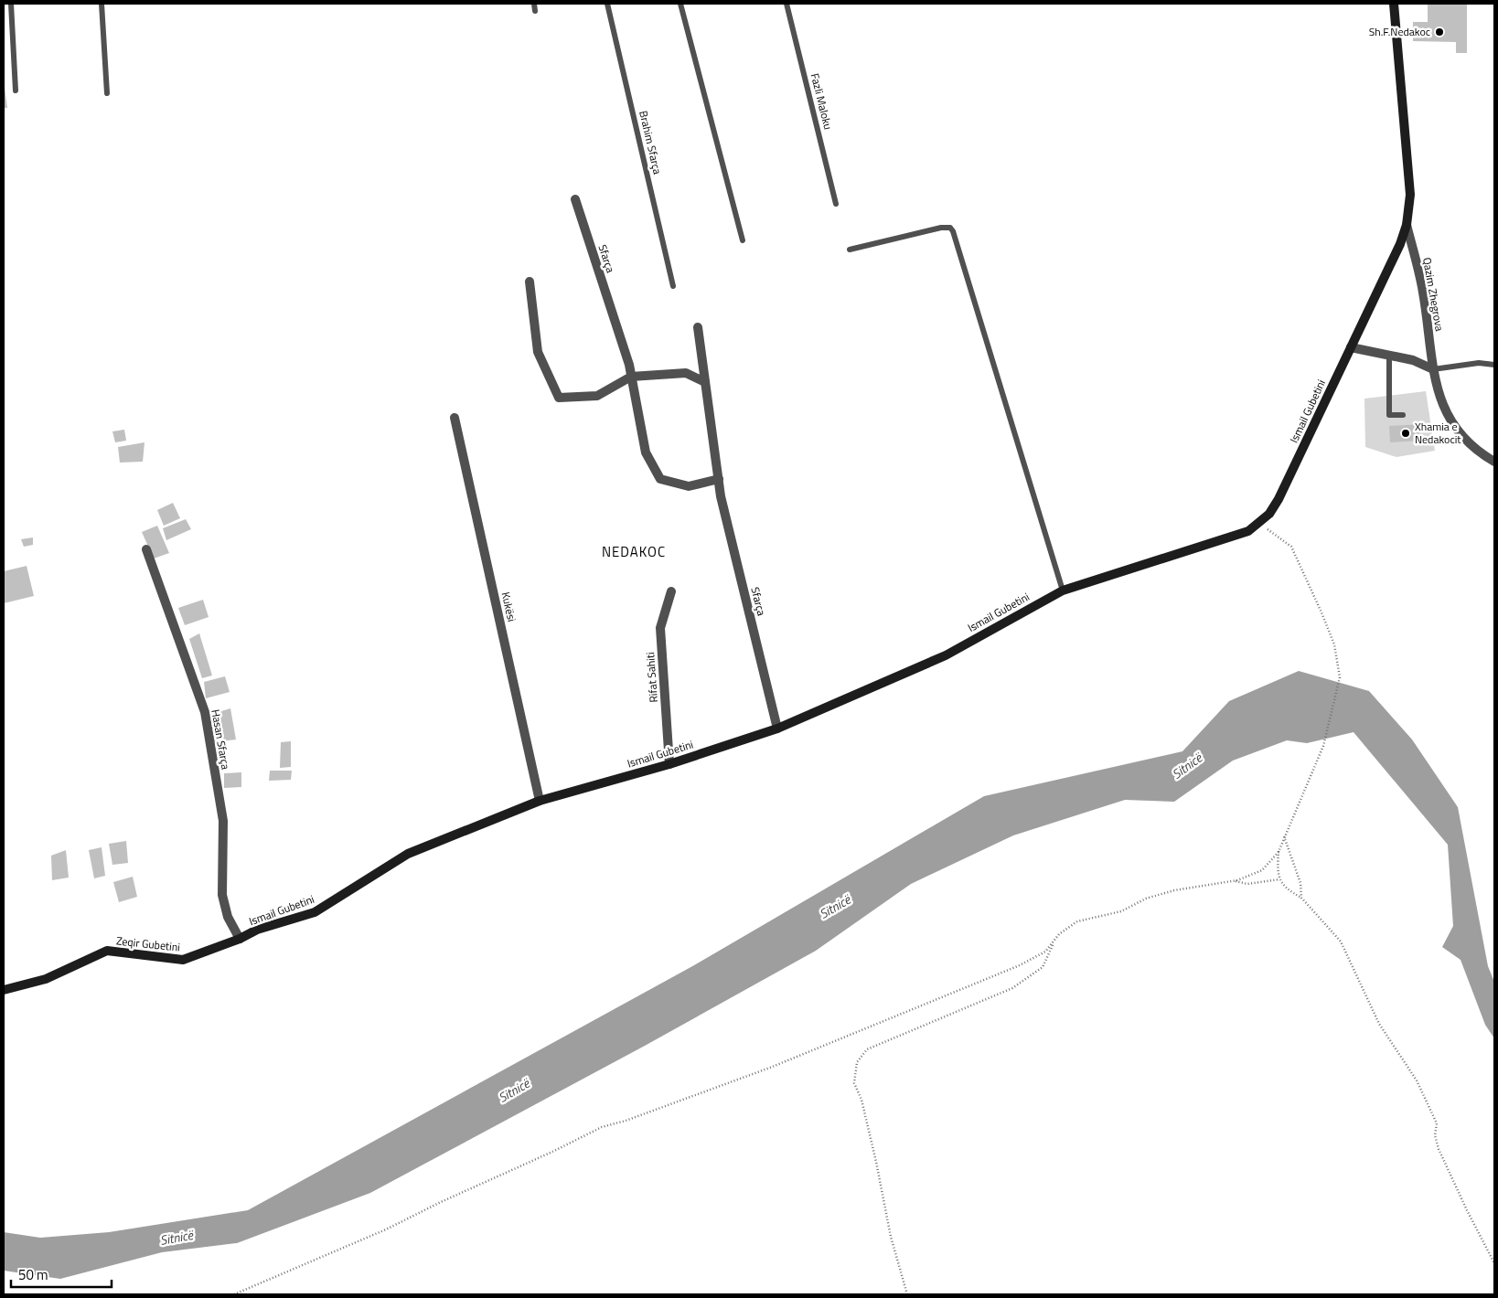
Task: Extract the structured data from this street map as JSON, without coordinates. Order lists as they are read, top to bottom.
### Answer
{
  "streets": {
    "street": [
      "Sfarça",
      "Qazim Zhegrova",
      "Ismail Gubetini",
      "Kukësi",
      "Rifat Sahiti",
      "Hasan Sfarça",
      "Zeqir Gubetini"
    ],
    "lane": ["Fazli Maloku", "Brahim Sfarça"]
  },
  "crossings": [
    ["Sfarça", "Ismail Gubetini"],
    ["Qazim Zhegrova", "Ismail Gubetini"],
    ["Ismail Gubetini", "Kukësi"],
    ["Ismail Gubetini", "Rifat Sahiti"],
    ["Ismail Gubetini", "Hasan Sfarça"],
    ["Ismail Gubetini", "Zeqir Gubetini"],
    ["Hasan Sfarça", "Zeqir Gubetini"]
  ],
  "districts": ["NEDAKOC"],
  "water": ["Sitnicë"],
  "places": ["Sh.F.Nedakoc", "Xhamia e Nedakocit"],
  "scale_bar": "50 m"
}
